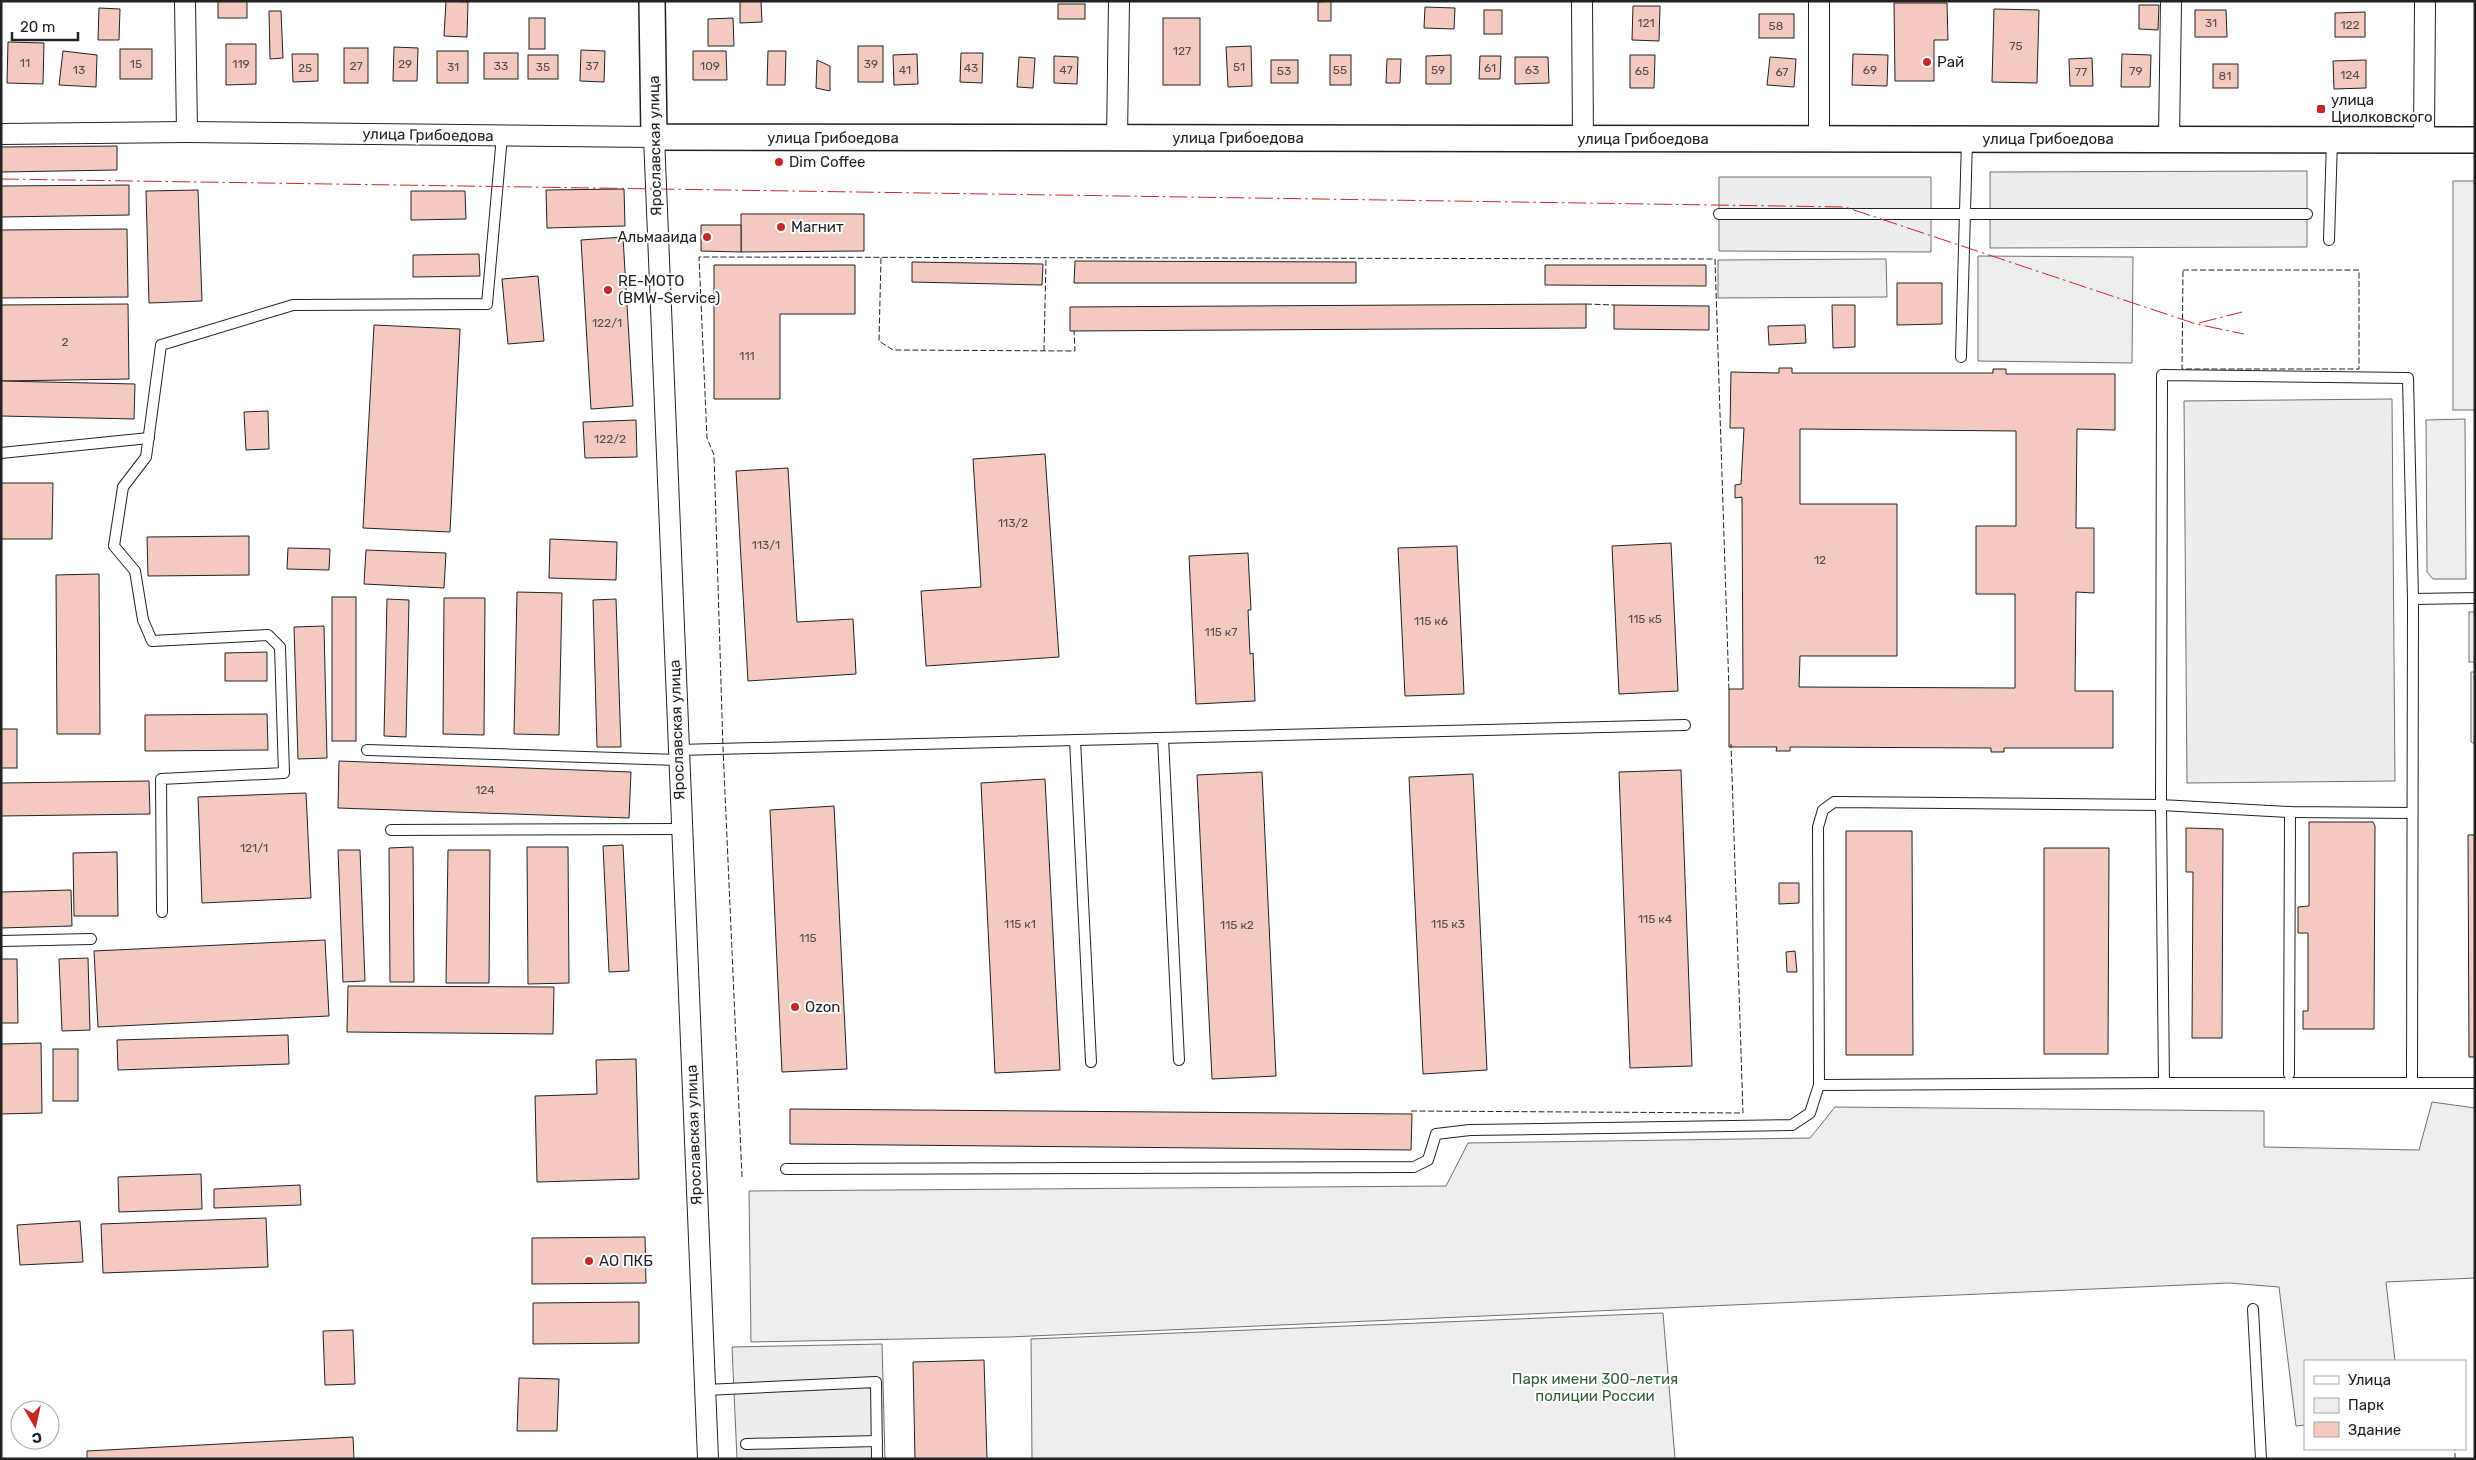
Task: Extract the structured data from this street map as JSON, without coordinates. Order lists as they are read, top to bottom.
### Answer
{
  "streets": {
    "street": ["улица Грибоедова", "Ярославская улица"]
  },
  "crossings": [
    ["улица Грибоедова", "Ярославская улица"]
  ],
  "parks": ["Парк имени 300-летия полиции России"],
  "places": {
    "other": [
      "Рай",
      "Dim Coffee",
      "Магнит",
      "Альмааида",
      "RE-MOTO (BMW-Service)",
      "Ozon",
      "АО ПКБ"
    ],
    "transit": ["улица Циолковского"]
  },
  "house_numbers": [
    "121",
    "31",
    "122",
    "58",
    "75",
    "127",
    "11",
    "15",
    "119",
    "29",
    "39",
    "27",
    "33",
    "37",
    "109",
    "31",
    "35",
    "51",
    "25",
    "43",
    "61",
    "13",
    "41",
    "47",
    "55",
    "59",
    "63",
    "69",
    "53",
    "65",
    "79",
    "67",
    "77",
    "124",
    "81",
    "122/1",
    "2",
    "111",
    "122/2",
    "113/2",
    "113/1",
    "12",
    "115 к5",
    "115 к6",
    "115 к7",
    "124",
    "121/1",
    "115 к4",
    "115 к1",
    "115 к3",
    "115 к2",
    "115"
  ],
  "legend": ["Улица", "Парк", "Здание"],
  "scale_bar": "20 m",
  "north": "bottom"
}
